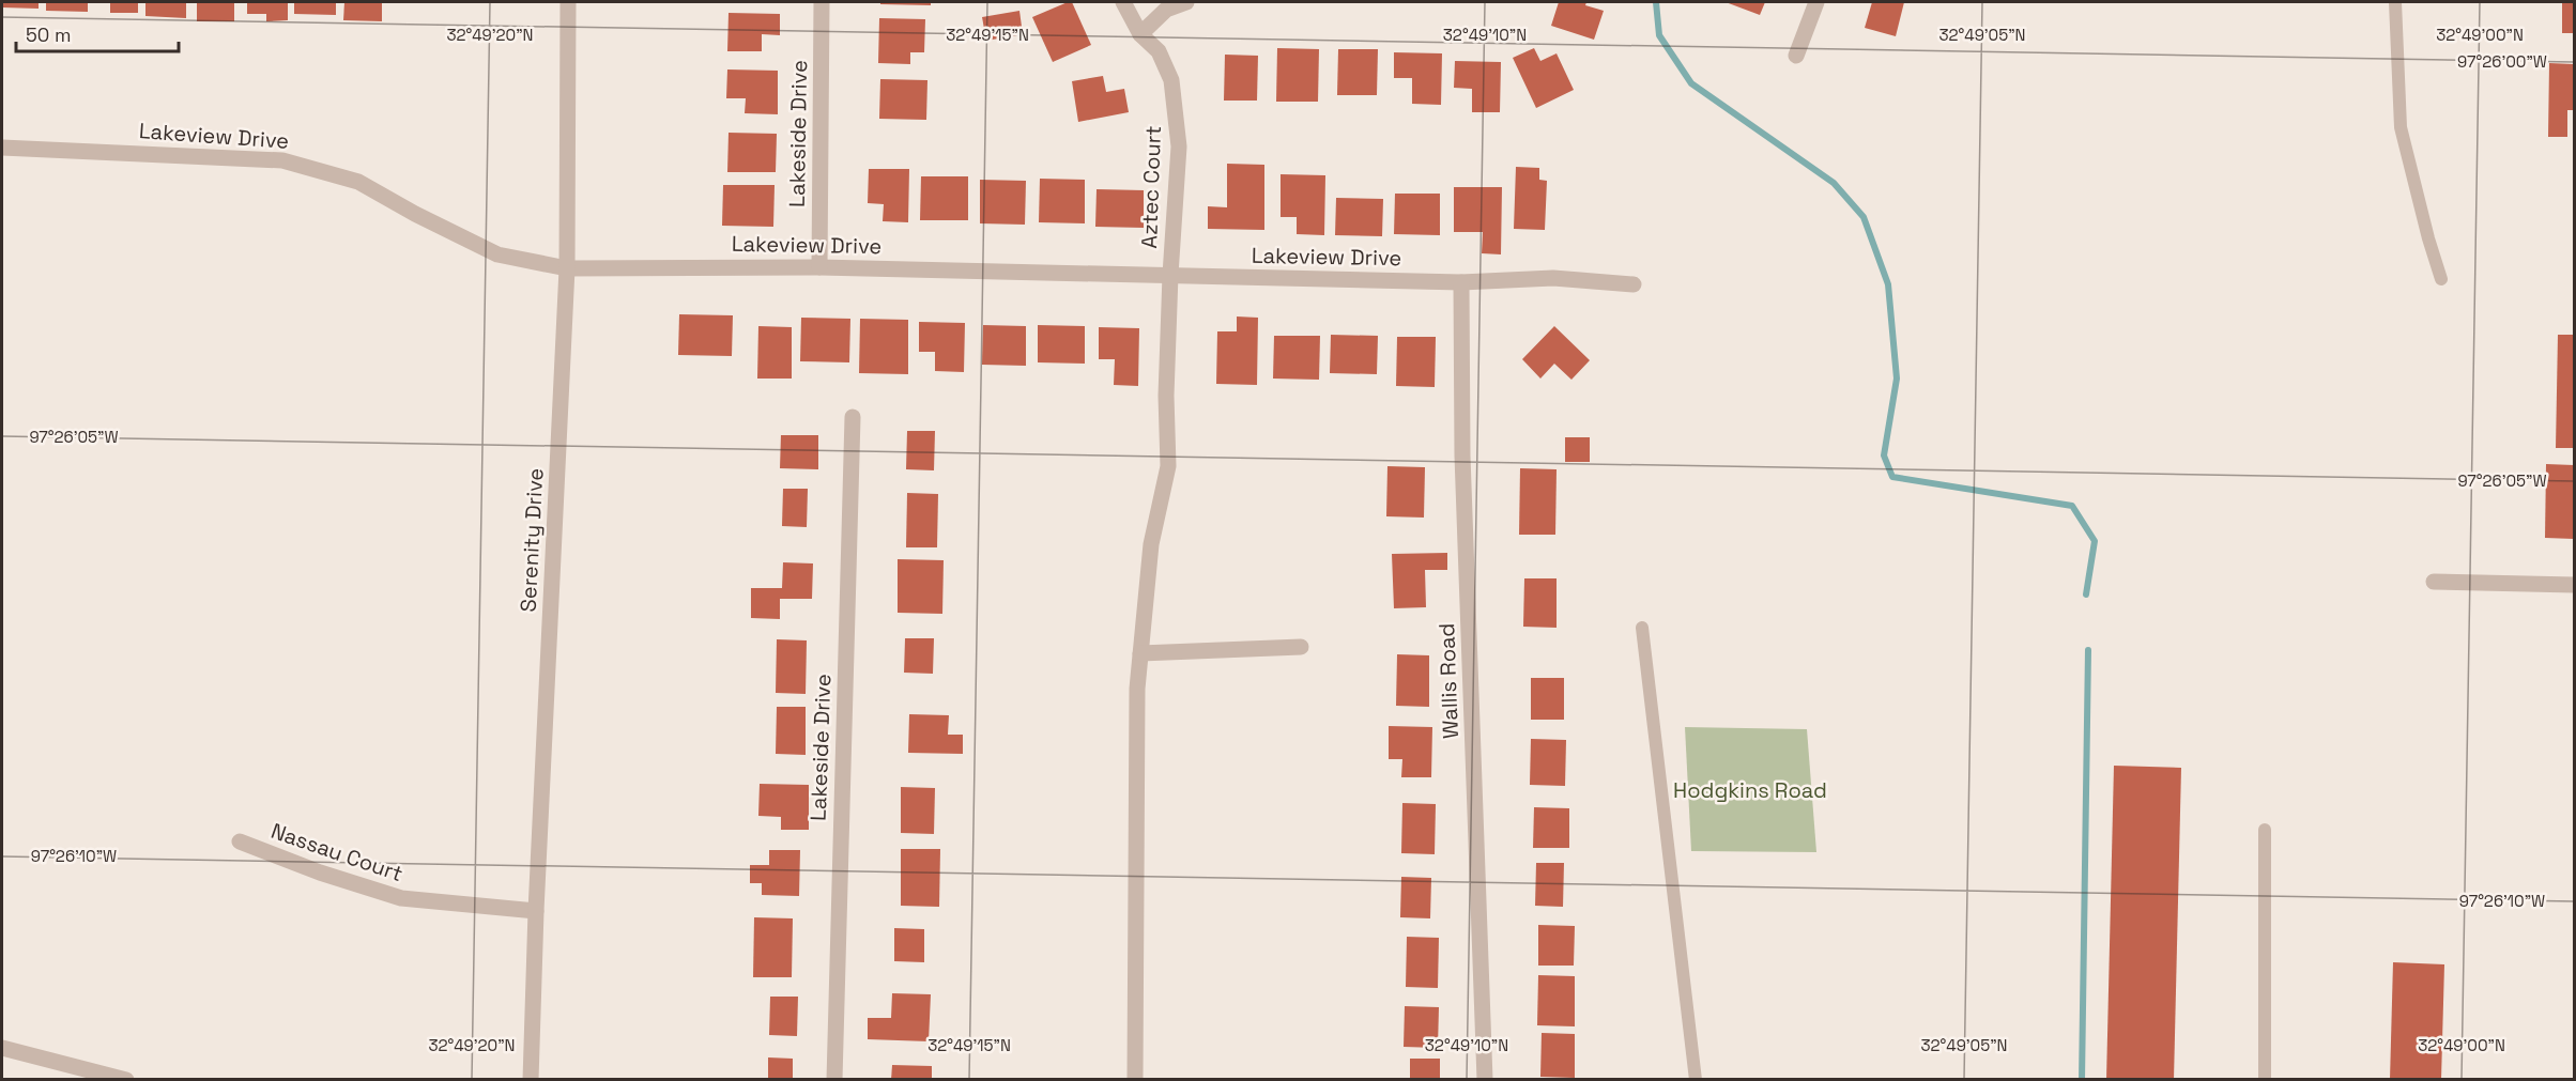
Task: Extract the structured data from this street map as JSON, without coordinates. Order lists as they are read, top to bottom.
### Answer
{
  "streets": {
    "street": [
      "Lakeside Drive",
      "Lakeview Drive",
      "Aztec Court",
      "Serenity Drive",
      "Wallis Road",
      "Nassau Court"
    ]
  },
  "crossings": [
    ["Lakeside Drive", "Lakeview Drive"],
    ["Lakeview Drive", "Aztec Court"],
    ["Lakeview Drive", "Serenity Drive"],
    ["Lakeview Drive", "Wallis Road"],
    ["Serenity Drive", "Nassau Court"]
  ],
  "parks": ["Hodgkins Road"],
  "scale_bar": "50 m",
  "coordinates": [
    "32°49'20\"N",
    "32°49'15\"N",
    "32°49'10\"N",
    "32°49'05\"N",
    "32°49'00\"N",
    "97°26'00\"W",
    "97°26'05\"W",
    "97°26'10\"W"
  ]
}
